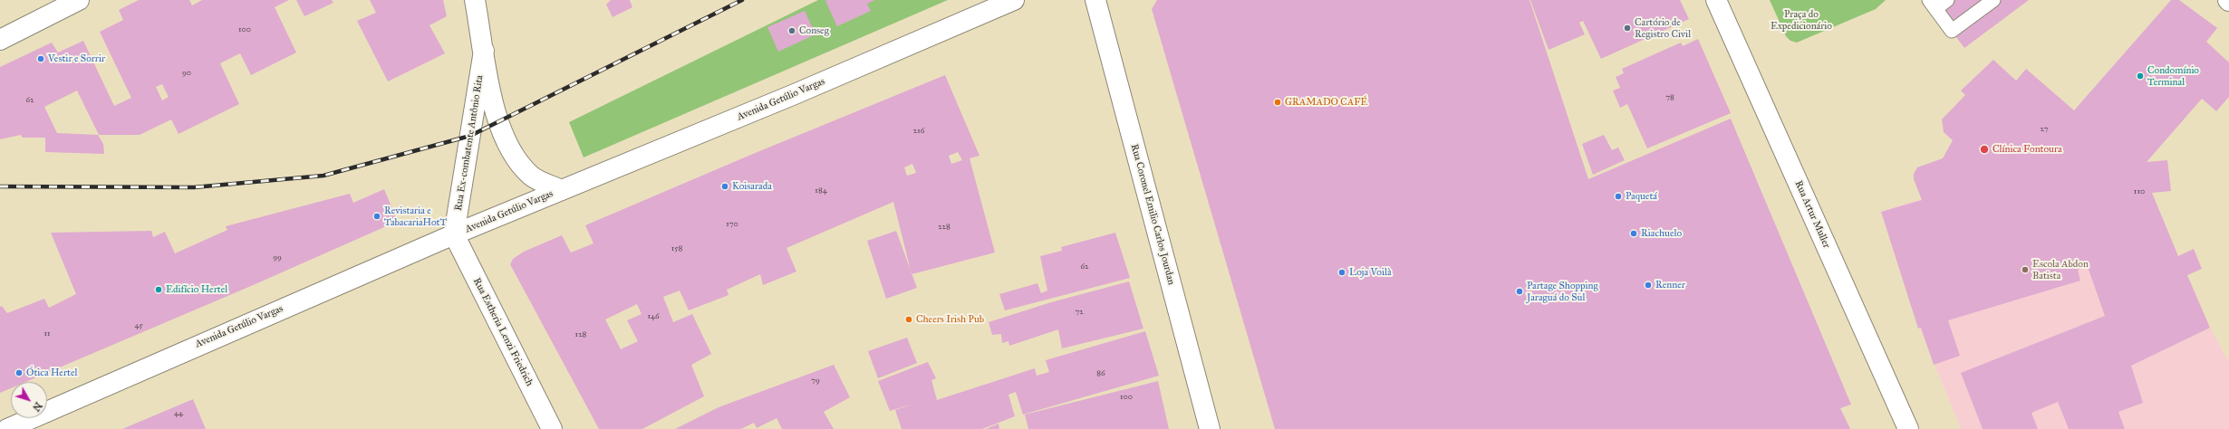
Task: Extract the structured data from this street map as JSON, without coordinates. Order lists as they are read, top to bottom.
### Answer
{
  "streets": {
    "main road": [
      "Avenida Getúlio Vargas",
      "Rua Ex-combatente Antônio Rita",
      "Rua Coronel Emilio Carlos Jourdan",
      "Rua Artur Muller",
      "Rua Estheria Lenzi Friedrich"
    ]
  },
  "crossings": [
    ["Avenida Getúlio Vargas", "Rua Ex-combatente Antônio Rita"],
    ["Avenida Getúlio Vargas", "Rua Estheria Lenzi Friedrich"],
    ["Rua Ex-combatente Antônio Rita", "Rua Estheria Lenzi Friedrich"]
  ],
  "parks": ["Praça do Expedicionário"],
  "places": [
    "Cartório de Registro Civil",
    "Conseg",
    "Vestir e Sorrir",
    "Condomínio Terminal",
    "GRAMADO CAFÉ",
    "Clínica Fontoura",
    "Koisarada",
    "Paquetá",
    "Revistaria e TabacariaHotT",
    "Riachuelo",
    "Escola Abdon Batista",
    "Loja Voilà",
    "Renner",
    "Edifício Hertel",
    "Partage Shopping Jaraguá do Sul",
    "Cheers Irish Pub",
    "Ótica Hertel"
  ],
  "house_numbers": [
    "100",
    "90",
    "78",
    "62",
    "27",
    "216",
    "184",
    "110",
    "170",
    "228",
    "158",
    "99",
    "62",
    "72",
    "146",
    "45",
    "11",
    "128",
    "86",
    "79",
    "100",
    "44"
  ],
  "north": "bottom right"
}
